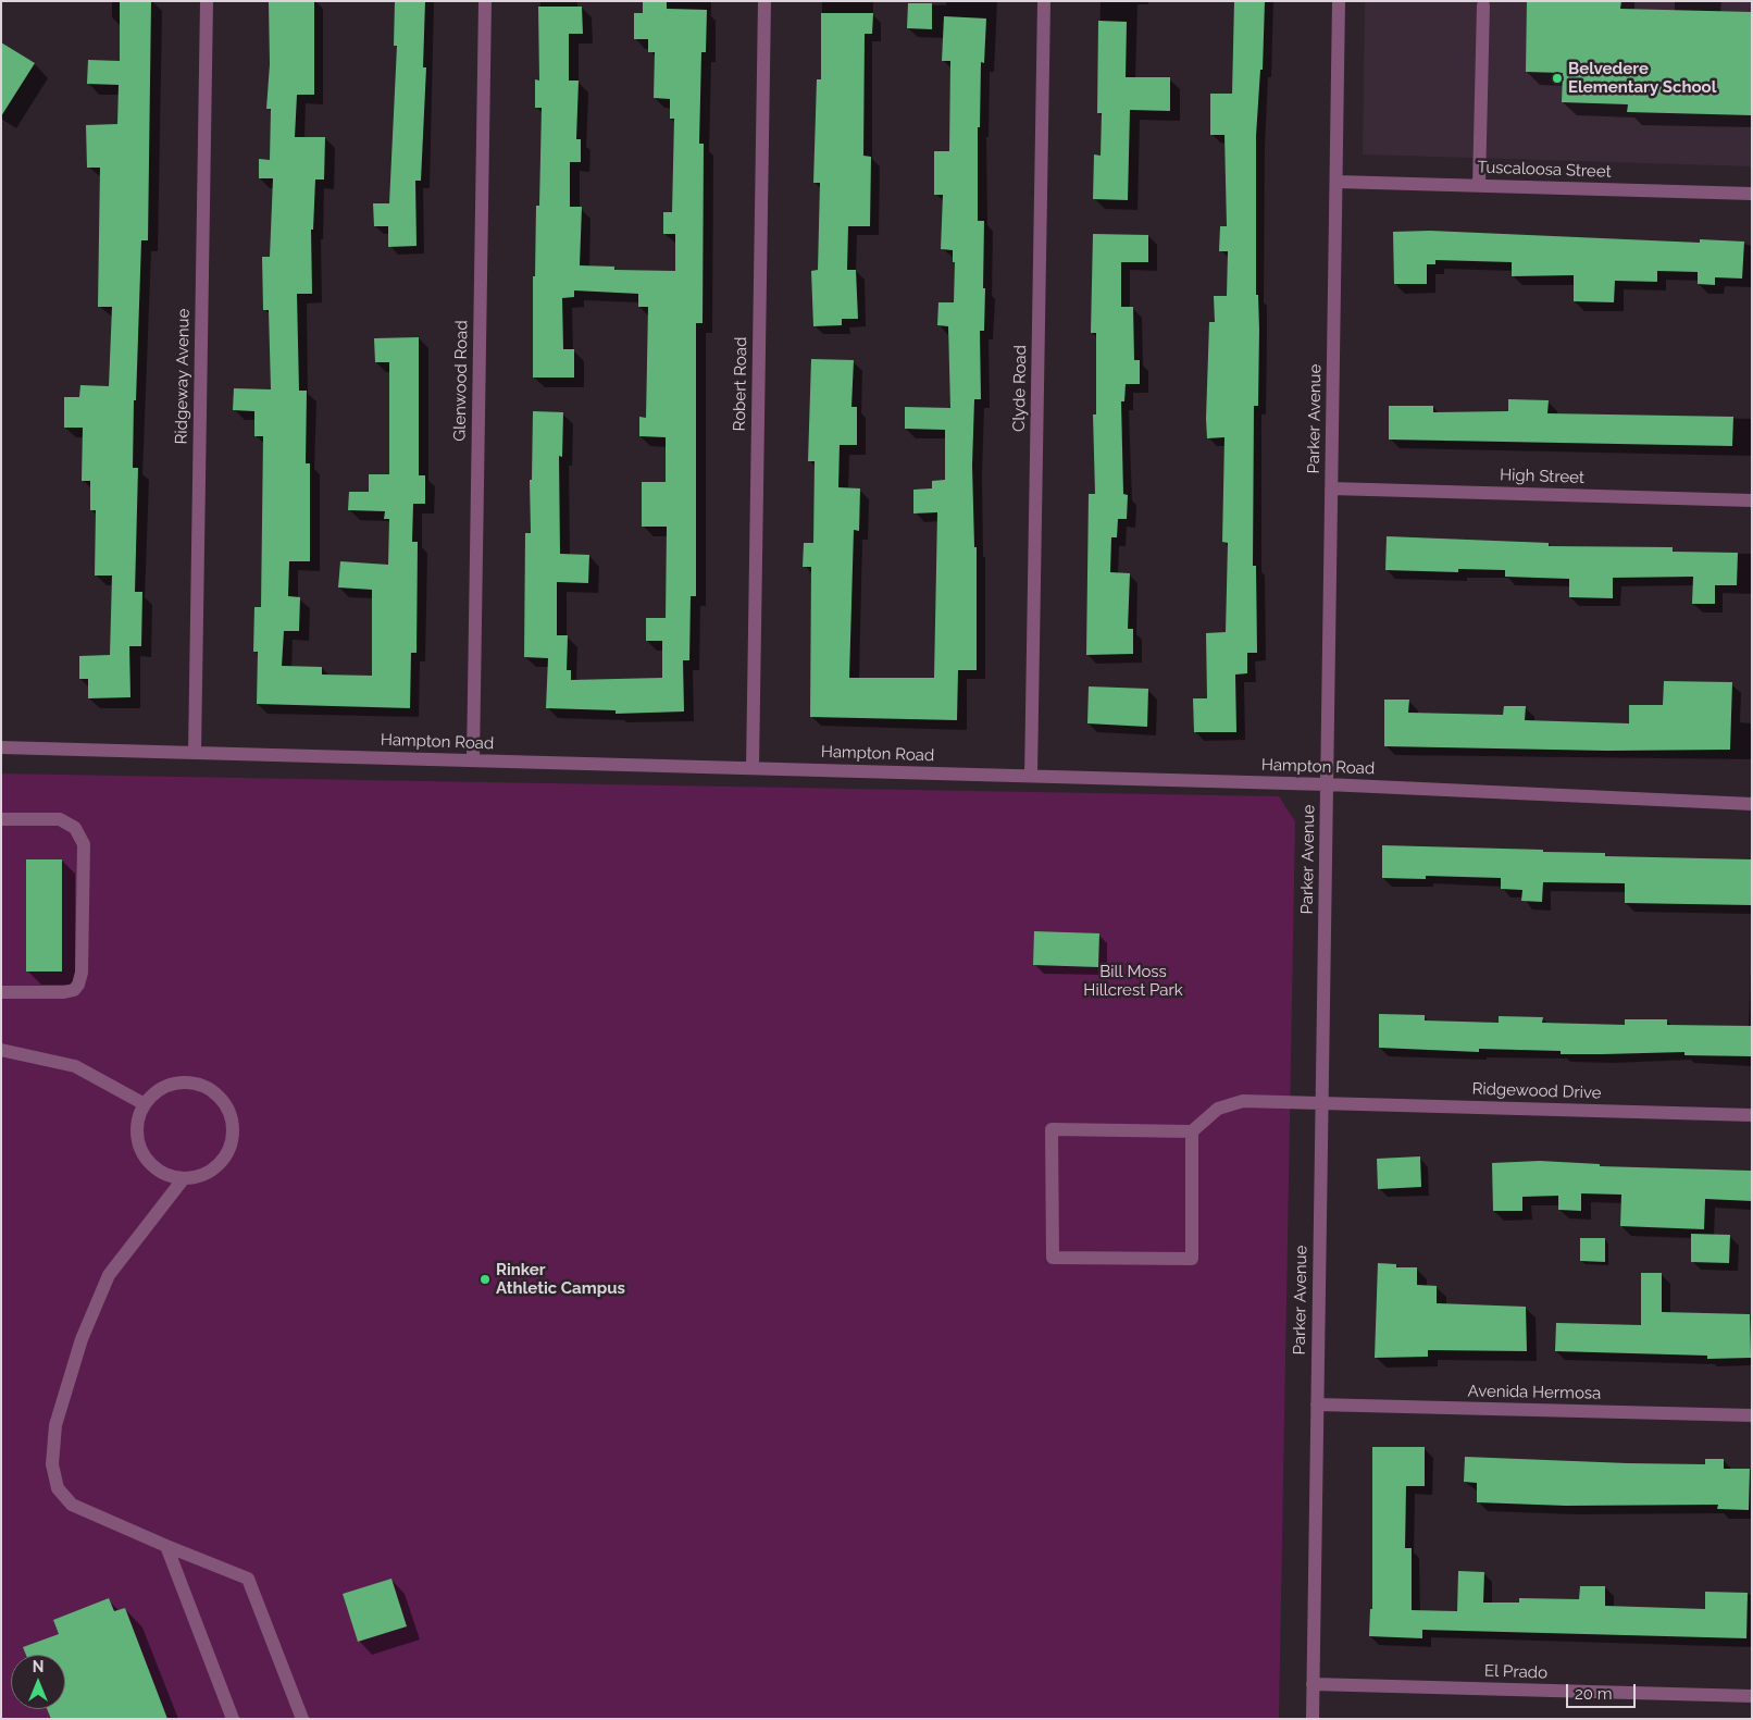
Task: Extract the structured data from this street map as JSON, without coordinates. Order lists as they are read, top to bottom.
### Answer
{
  "streets": {
    "street": [
      "Tuscaloosa Street",
      "Ridgeway Avenue",
      "Glenwood Road",
      "Robert Road",
      "Clyde Road",
      "Parker Avenue",
      "High Street",
      "Hampton Road",
      "Ridgewood Drive",
      "Avenida Hermosa",
      "El Prado"
    ]
  },
  "crossings": [
    ["Tuscaloosa Street", "Parker Avenue"],
    ["Ridgeway Avenue", "Hampton Road"],
    ["Glenwood Road", "Hampton Road"],
    ["Robert Road", "Hampton Road"],
    ["Clyde Road", "Hampton Road"],
    ["Parker Avenue", "High Street"],
    ["Parker Avenue", "Hampton Road"],
    ["Parker Avenue", "Ridgewood Drive"],
    ["Parker Avenue", "Avenida Hermosa"],
    ["Parker Avenue", "El Prado"]
  ],
  "parks": ["Bill Moss Hillcrest Park"],
  "places": ["Belvedere Elementary School", "Rinker Athletic Campus"],
  "scale_bar": "20 m",
  "north": "top"
}
